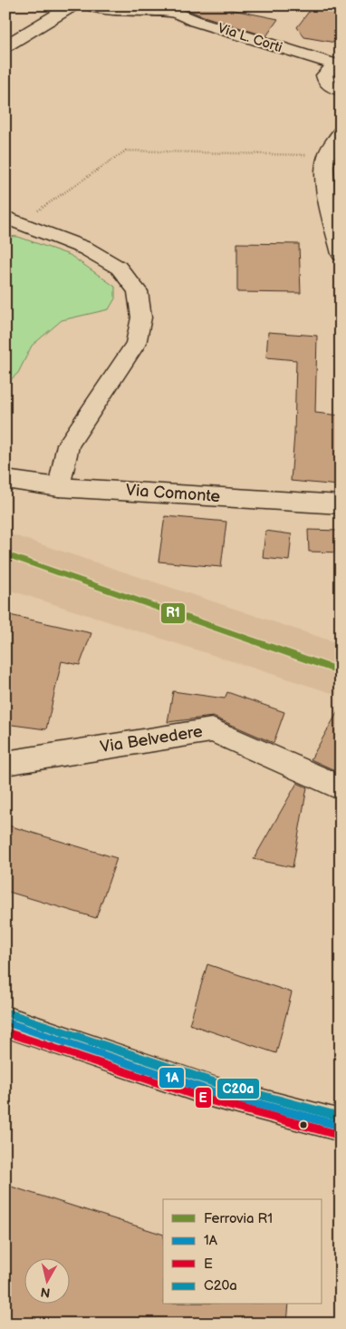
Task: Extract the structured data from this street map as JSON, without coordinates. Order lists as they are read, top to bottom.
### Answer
{
  "streets": {
    "street": ["Via L. Corti", "Via Comonte", "Via Belvedere"]
  },
  "lines": [
    "rail line R1",
    "transit line C20a",
    "transit line 1A",
    "transit line E"
  ],
  "legend": [
    "Ferrovia R1",
    "1A",
    "E",
    "C20a"
  ],
  "north": "bottom"
}
